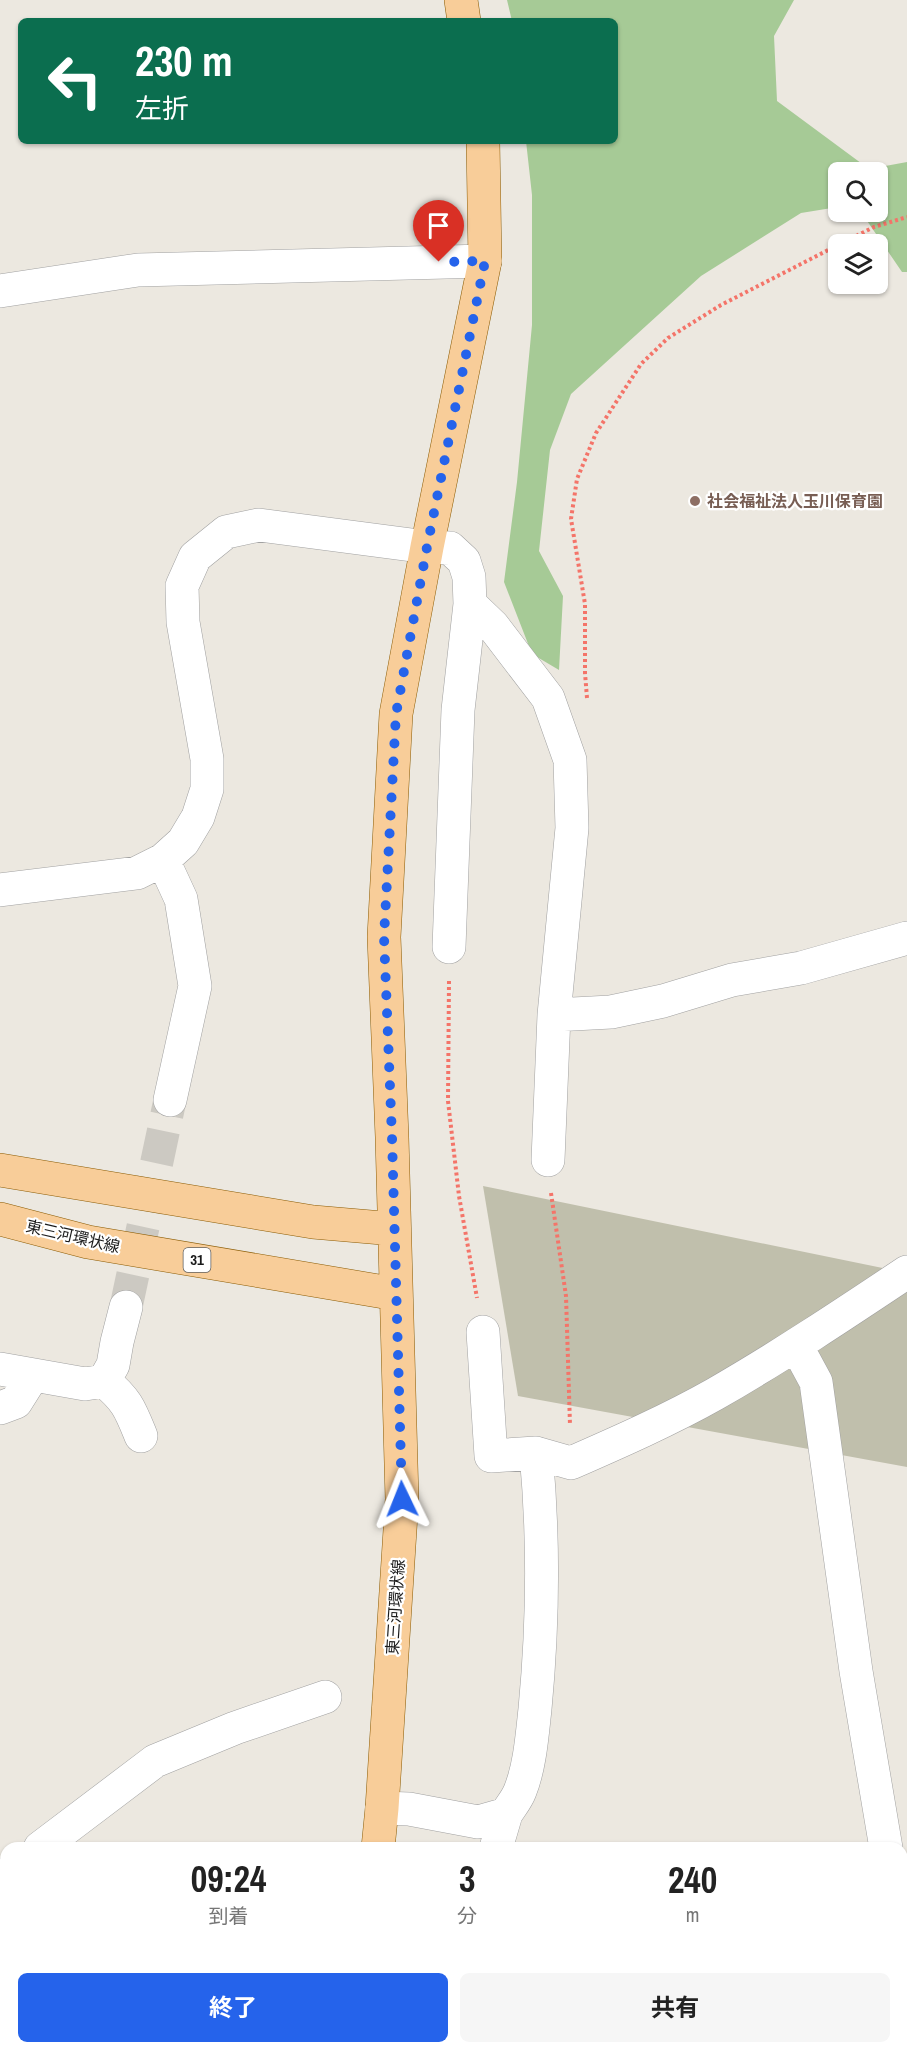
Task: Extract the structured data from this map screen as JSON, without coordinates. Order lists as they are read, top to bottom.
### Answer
{
  "streets": {
    "main road": ["東三河環状線", "31"]
  },
  "places": ["社会福祉法人玉川保育園"],
  "page": {
    "turn": ["230 m", "左折"],
    "eta": [
      "09:24",
      "到着",
      "3",
      "分",
      "240",
      "m"
    ],
    "buttons": ["終了", "共有"]
  }
}
